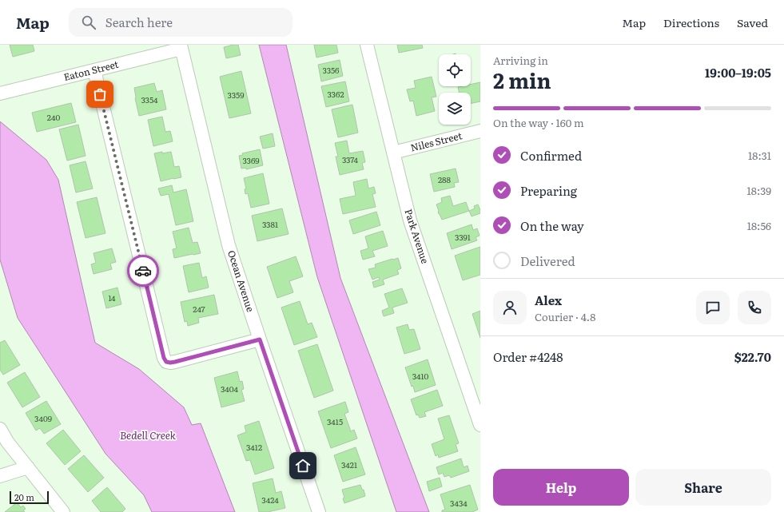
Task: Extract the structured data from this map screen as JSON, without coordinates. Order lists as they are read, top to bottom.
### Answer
{
  "streets": {
    "street": [
      "Eaton Street",
      "Niles Street",
      "Park Avenue",
      "Ocean Avenue"
    ]
  },
  "crossings": [
    ["Eaton Street", "Ocean Avenue"],
    ["Niles Street", "Park Avenue"]
  ],
  "water": ["Bedell Creek"],
  "house_numbers": [
    "3356",
    "3362",
    "3359",
    "3354",
    "240",
    "3374",
    "3369",
    "288",
    "3381",
    "3391",
    "14",
    "247",
    "3410",
    "3404",
    "3409",
    "3415",
    "3412",
    "3421",
    "3424",
    "3434"
  ],
  "scale_bar": "20 m",
  "page": {
    "header": "Map",
    "search": "Search here",
    "nav": ["Map", "Directions", "Saved"],
    "heading": ["2 min", "Arriving in", "19:00–19:05"],
    "panel": [
      "Alex",
      "Courier · 4.8",
      "Order #4248",
      "$22.70"
    ],
    "bar": "On the way · 160 m",
    "list": [
      ["Confirmed", "18:31"],
      ["Preparing", "18:39"],
      ["On the way", "18:56"],
      "Delivered"
    ],
    "buttons": ["Help", "Share"],
    "scale": "20 m"
  }
}
